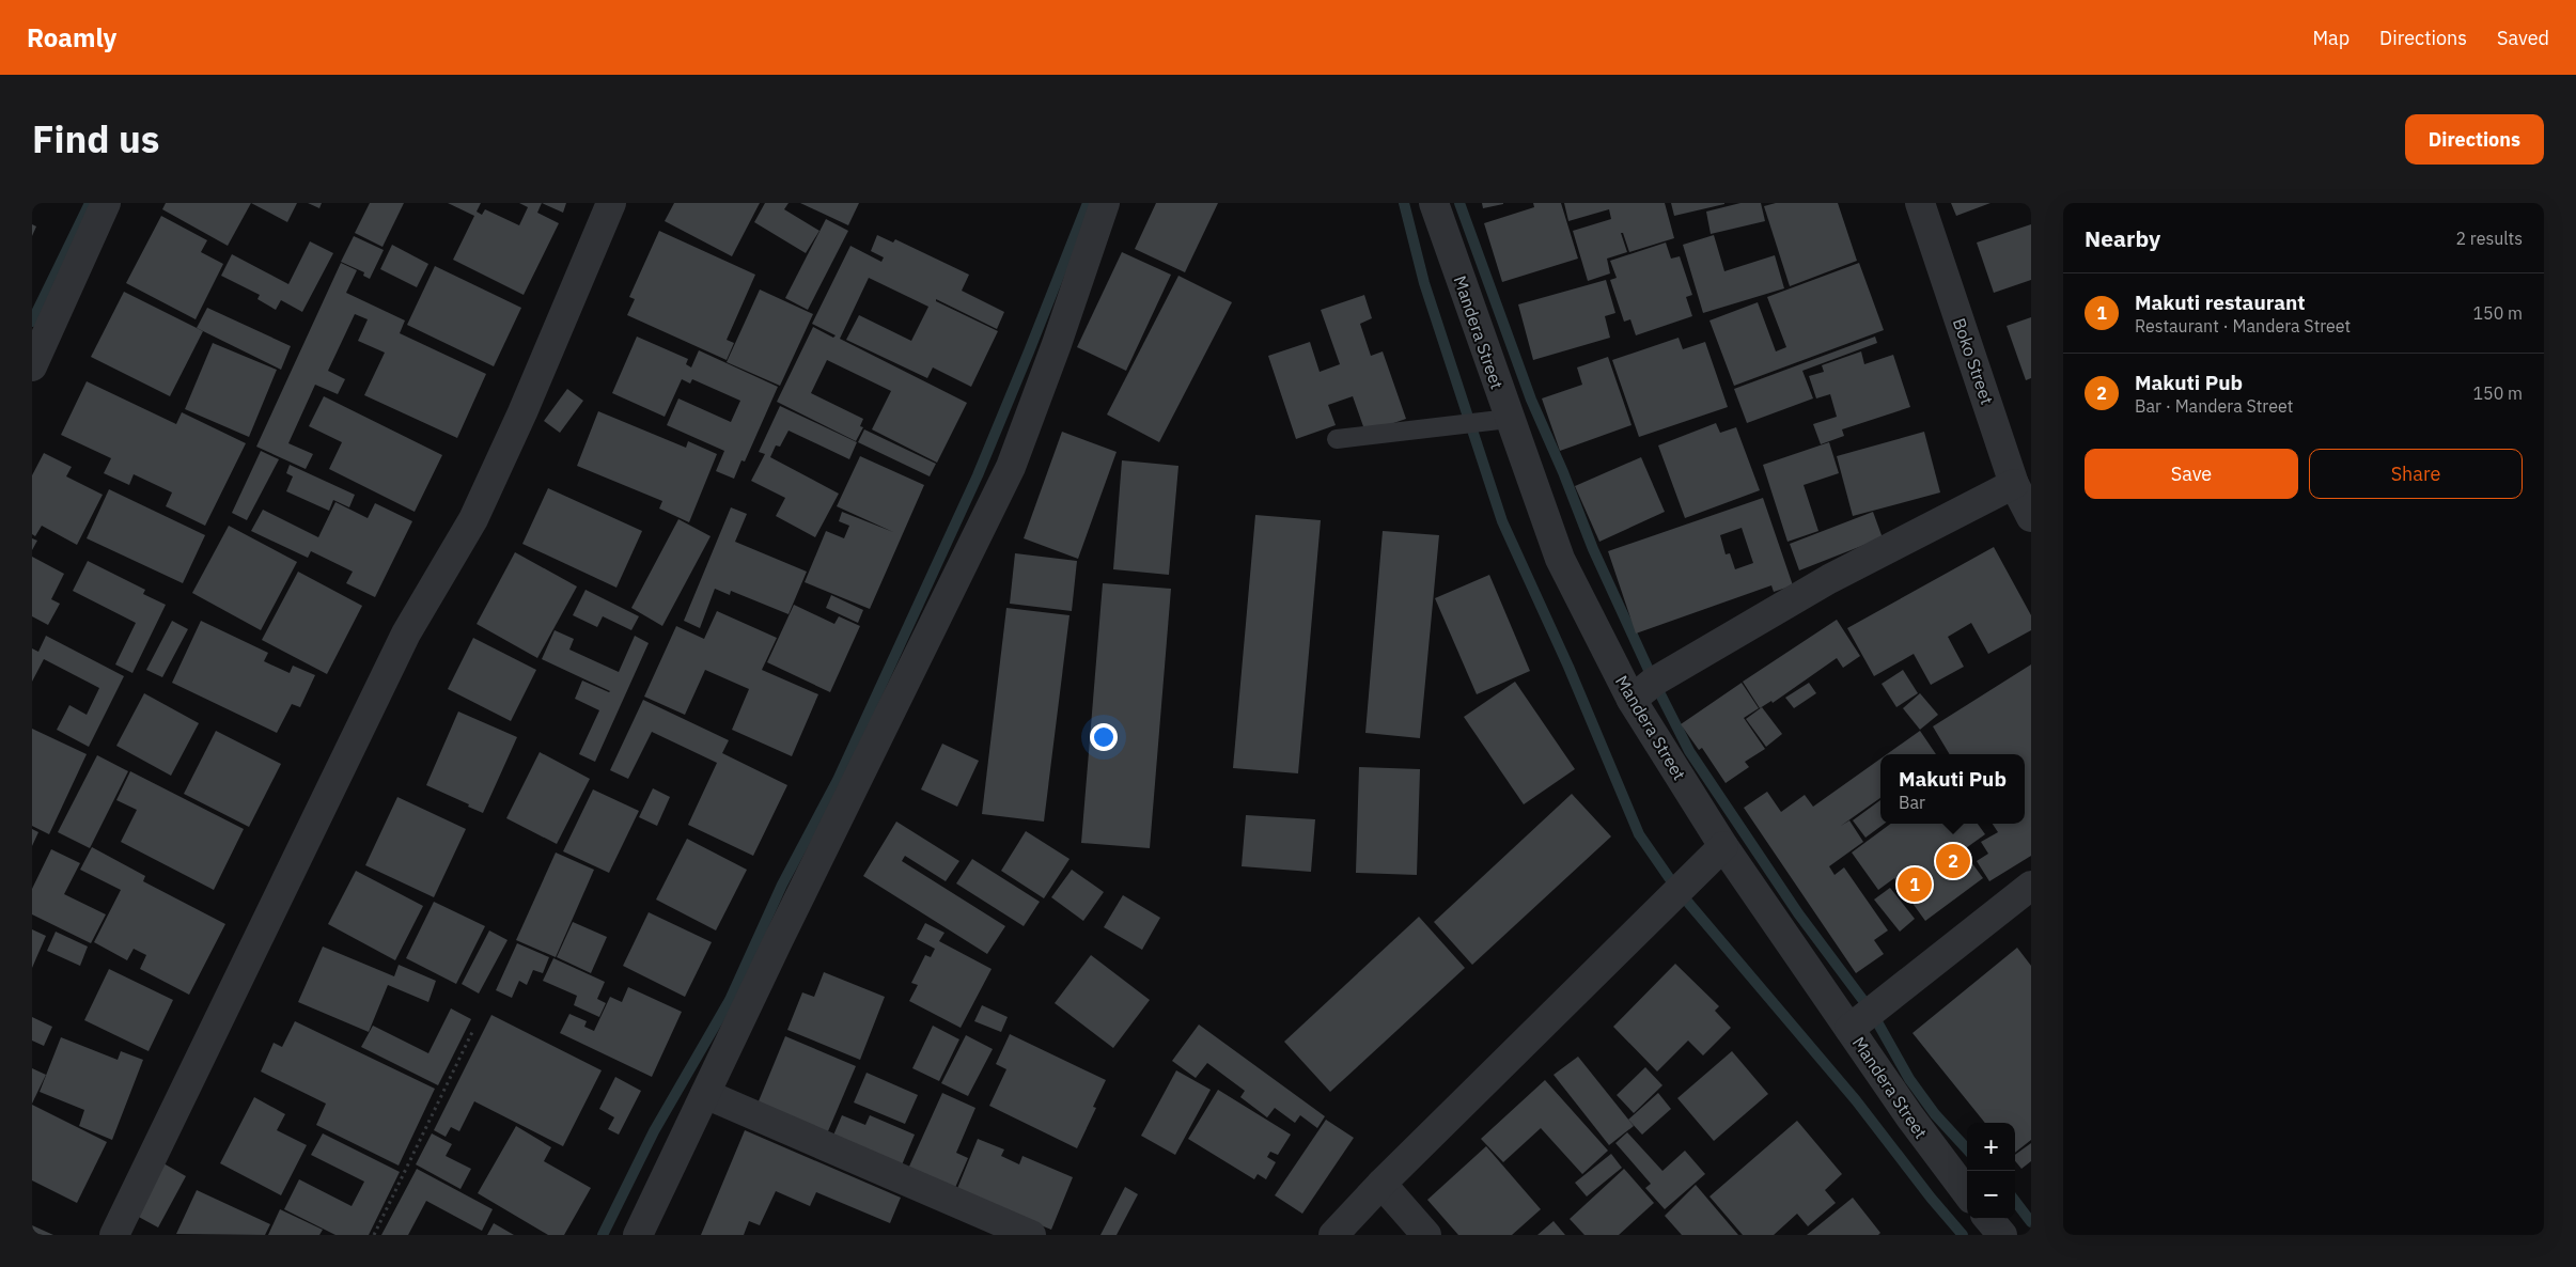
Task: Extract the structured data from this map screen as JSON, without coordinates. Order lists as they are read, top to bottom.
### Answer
{
  "streets": {
    "street": ["Mandera Street", "Boko Street"]
  },
  "page": {
    "header": "Roamly",
    "nav": ["Map", "Directions", "Saved"],
    "title": "Find us",
    "buttons": [
      "Directions",
      ["Save", "Share"]
    ],
    "heading": ["Nearby", "2 results"],
    "list": [
      {
        "mark": "1",
        "name": "Makuti restaurant",
        "note": "Restaurant · Mandera Street",
        "value": "150 m"
      },
      {
        "mark": "2",
        "name": "Makuti Pub",
        "note": "Bar · Mandera Street",
        "value": "150 m"
      }
    ],
    "popup": ["Makuti Pub", "Bar"],
    "pins": ["2", "1"],
    "map_buttons": ["+", "−"]
  }
}
